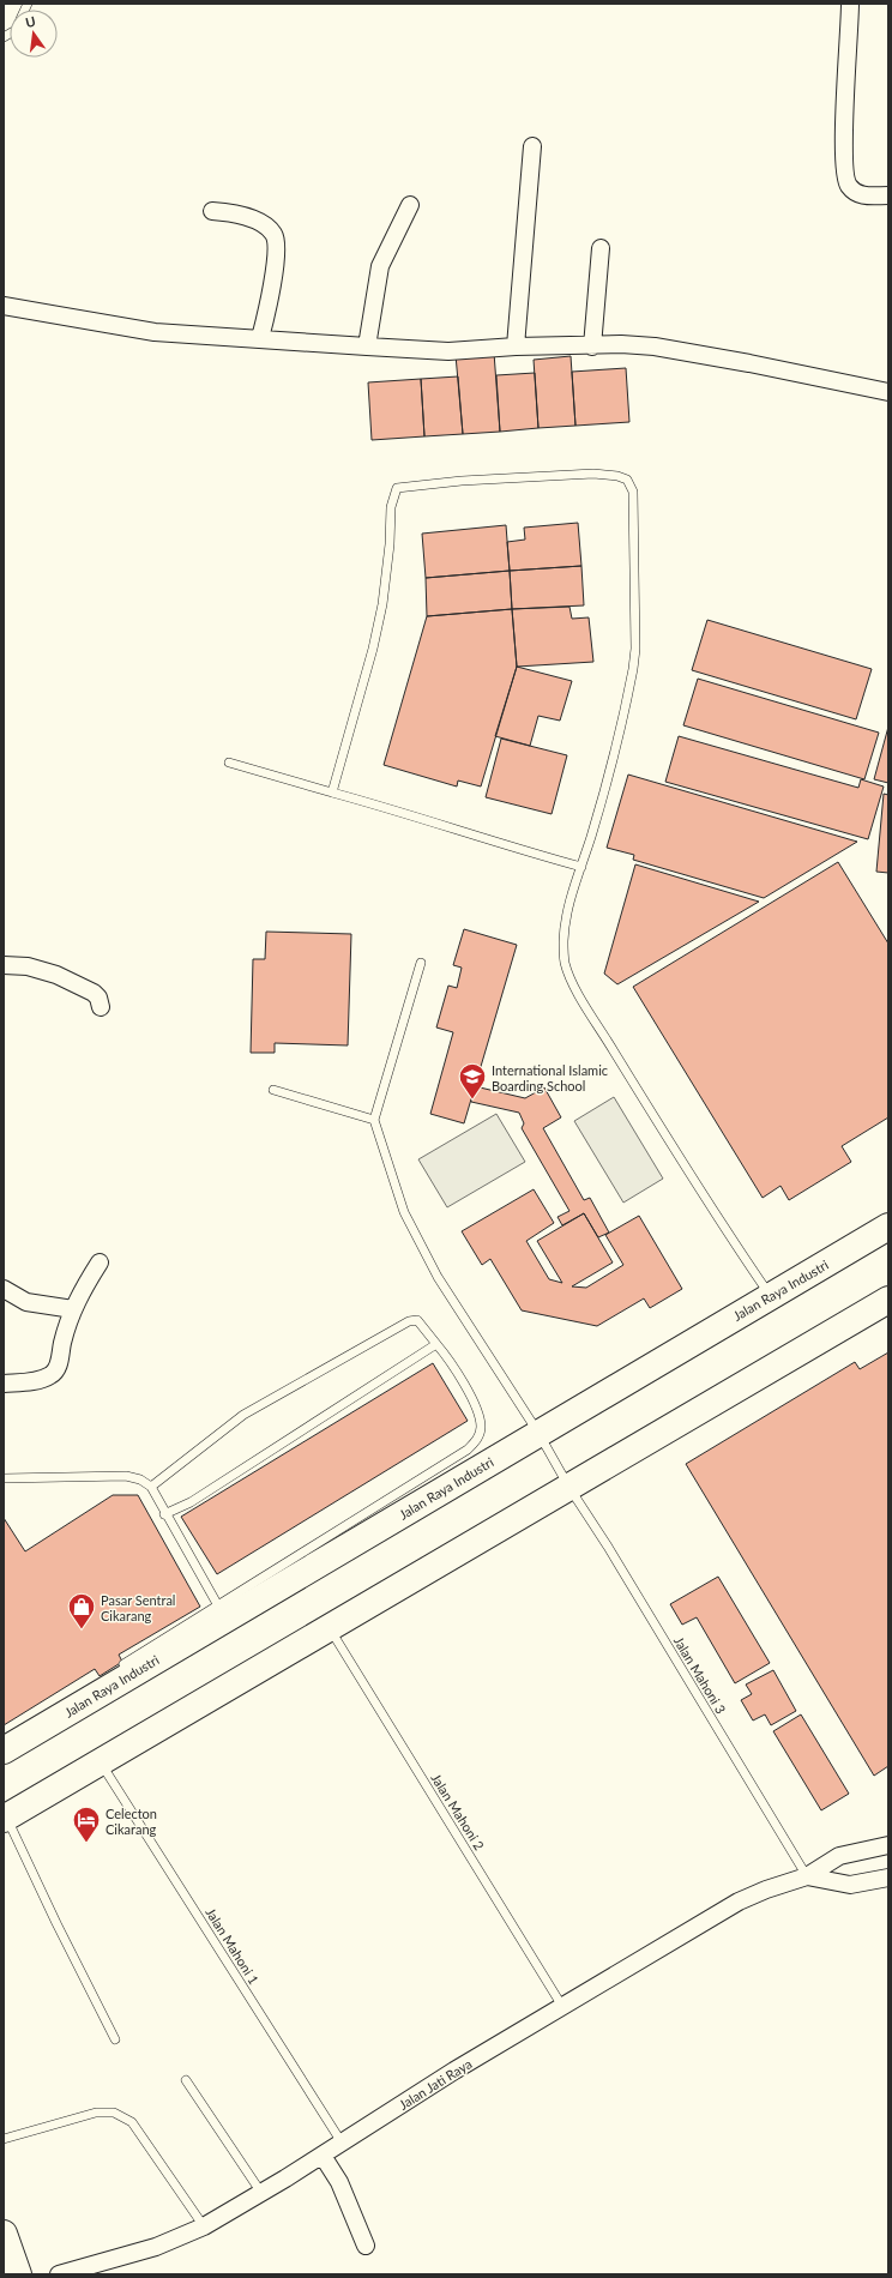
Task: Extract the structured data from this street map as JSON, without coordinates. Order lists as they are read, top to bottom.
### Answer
{
  "streets": {
    "main road": ["Jalan Raya Industri"],
    "street": ["Jalan Jati Raya"],
    "lane": ["Jalan Mahoni 3", "Jalan Mahoni 2", "Jalan Mahoni 1"]
  },
  "crossings": [
    ["Jalan Raya Industri", "Jalan Mahoni 3"],
    ["Jalan Mahoni 3", "Jalan Jati Raya"],
    ["Jalan Mahoni 2", "Jalan Jati Raya"],
    ["Jalan Mahoni 1", "Jalan Jati Raya"]
  ],
  "places": {
    "school or university": ["International Islamic Boarding School"],
    "shop": ["Pasar Sentral Cikarang"],
    "hotel": ["Celecton Cikarang"]
  },
  "north": "top"
}
